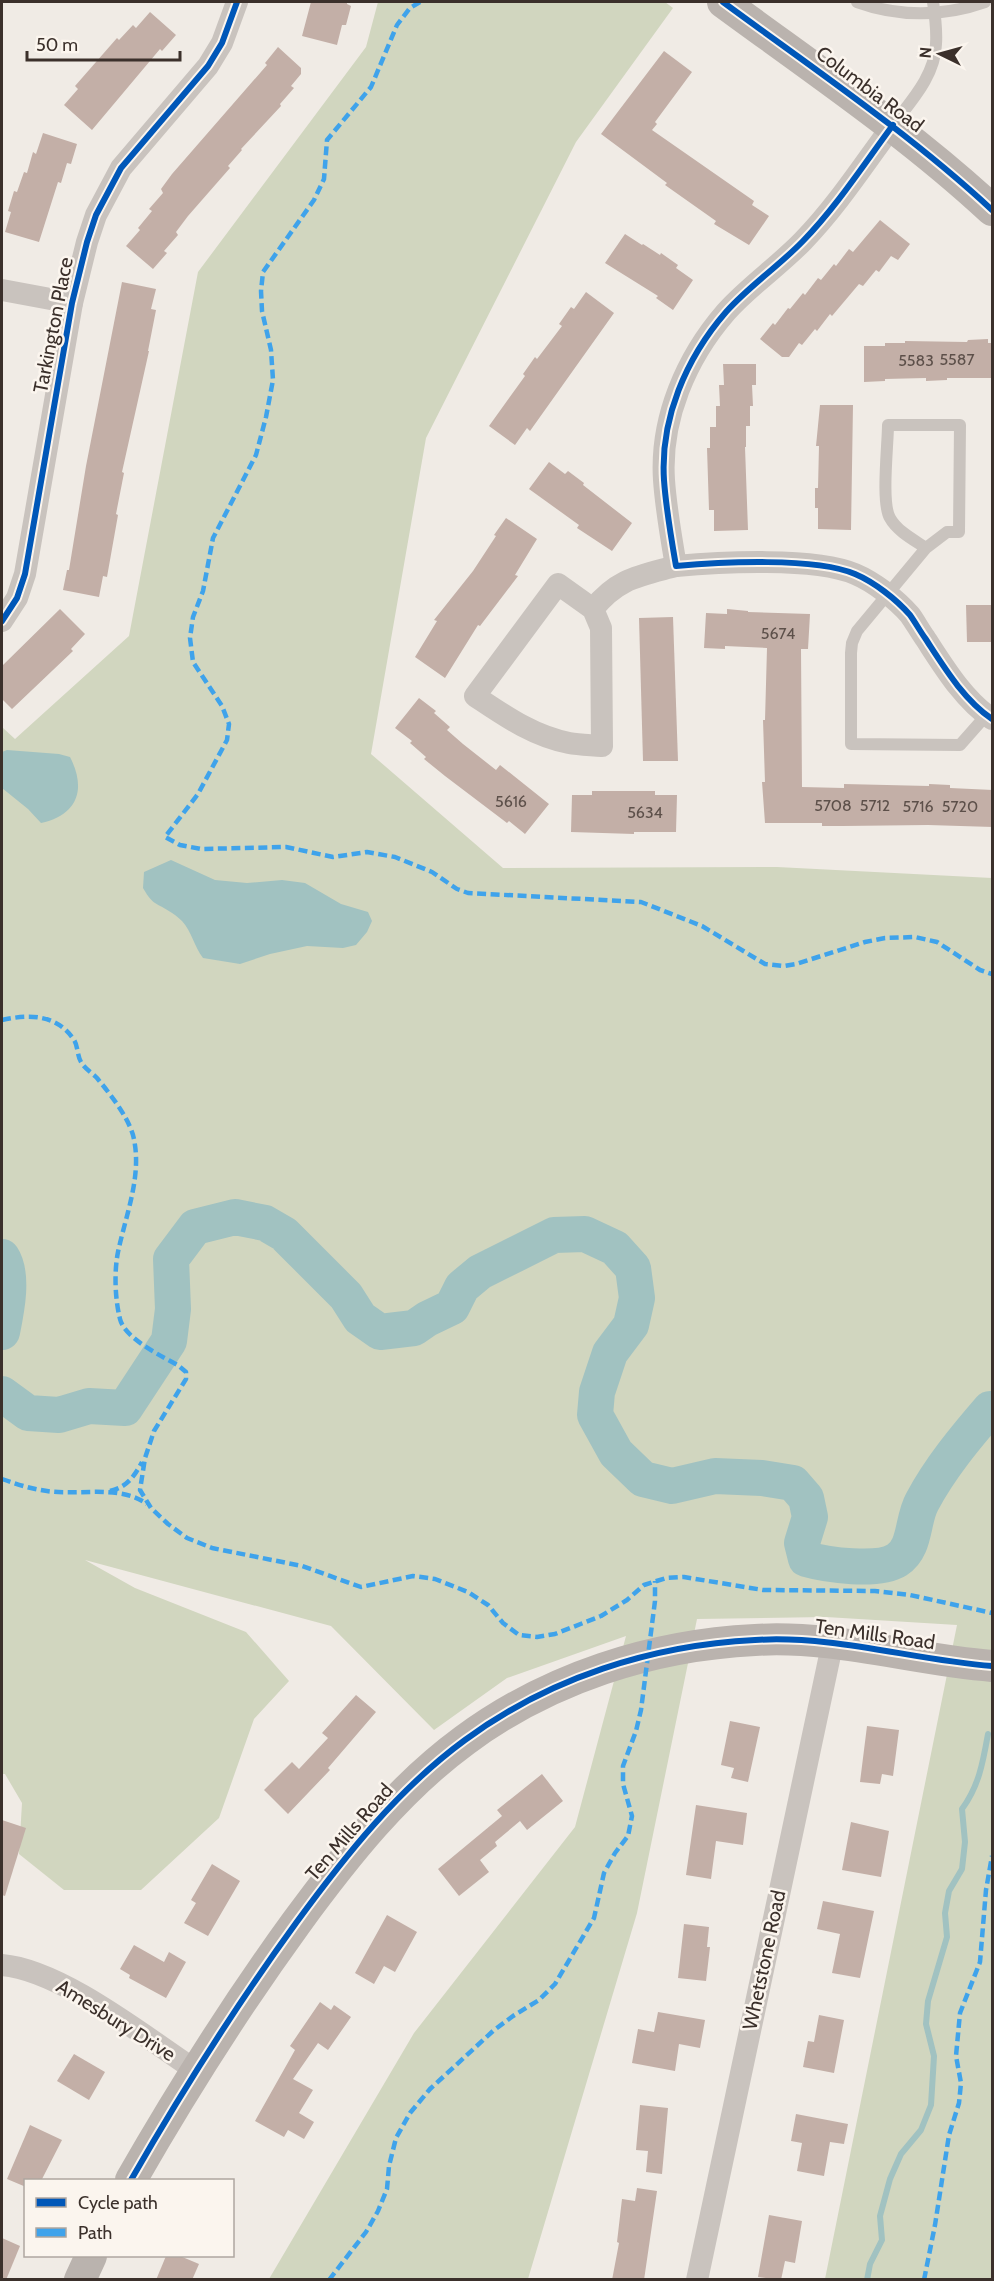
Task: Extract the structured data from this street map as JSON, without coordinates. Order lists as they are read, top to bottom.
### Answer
{
  "streets": {
    "street": [
      "Columbia Road",
      "Tarkington Place",
      "Ten Mills Road",
      "Whetstone Road",
      "Amesbury Drive"
    ]
  },
  "crossings": [
    ["Ten Mills Road", "Whetstone Road"],
    ["Ten Mills Road", "Amesbury Drive"]
  ],
  "house_numbers": [
    "5587",
    "5583",
    "5674",
    "5616",
    "5708",
    "5712",
    "5716",
    "5720",
    "5634"
  ],
  "legend": ["Cycle path", "Path"],
  "scale_bar": "50 m",
  "north": "left"
}
